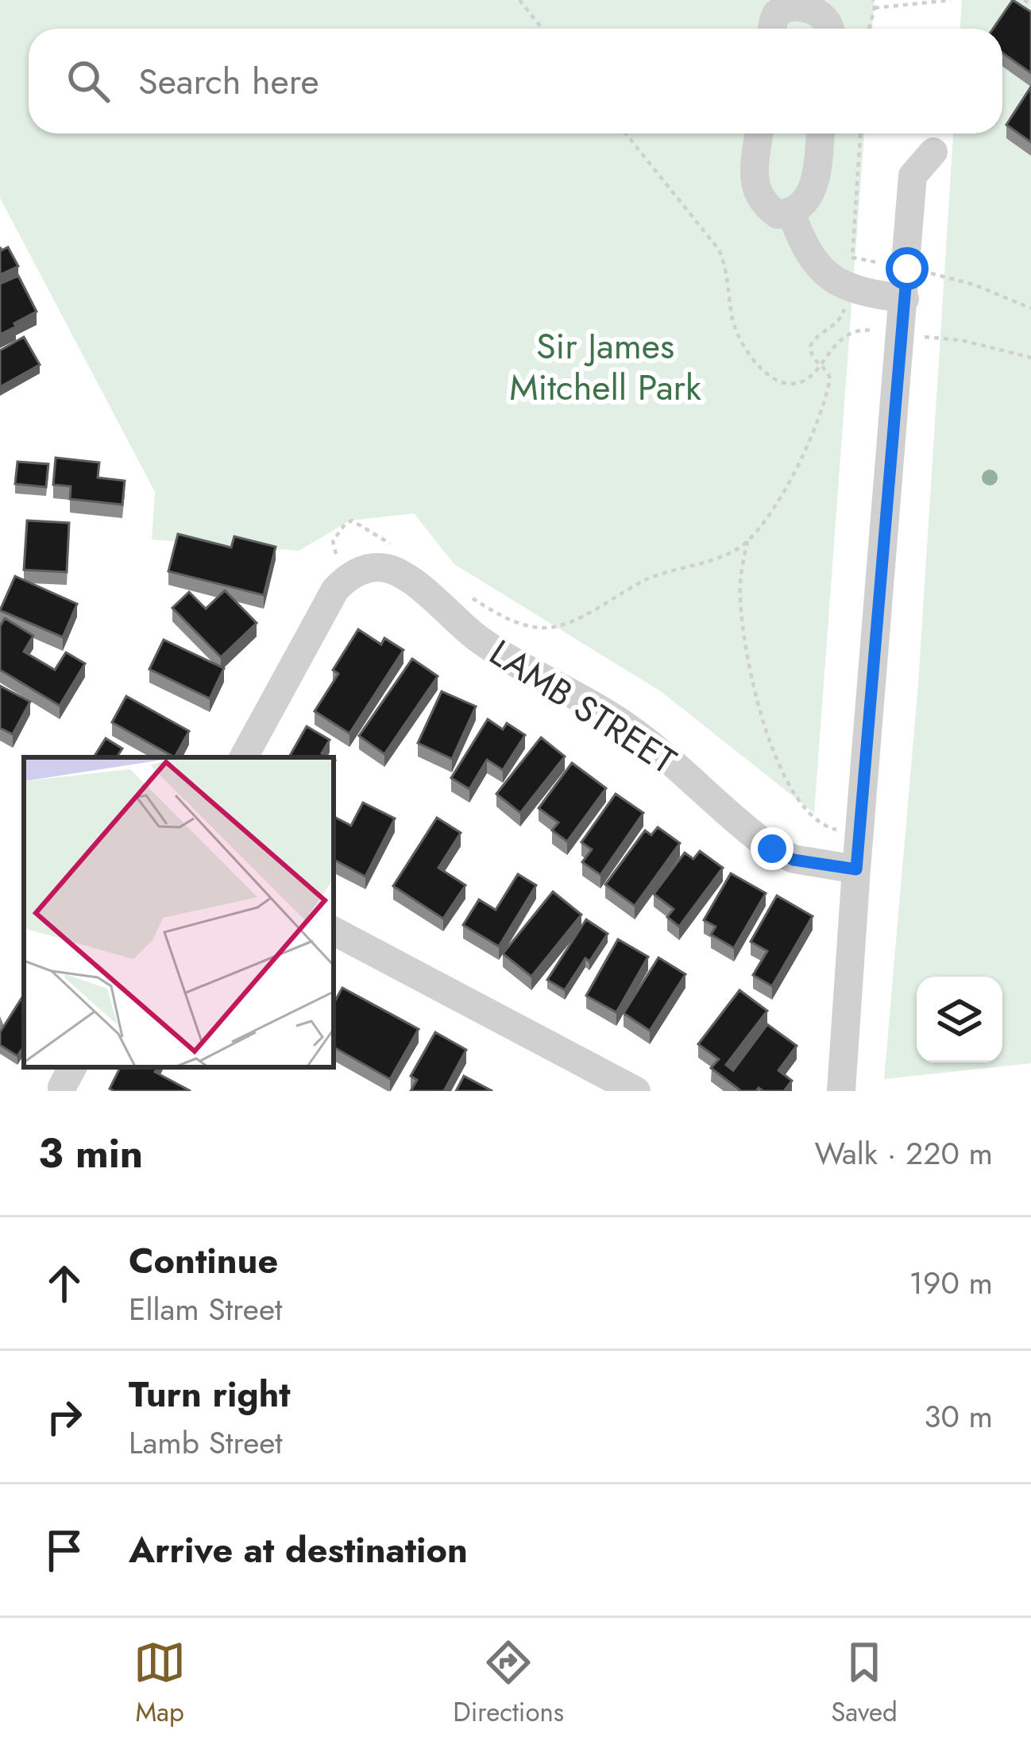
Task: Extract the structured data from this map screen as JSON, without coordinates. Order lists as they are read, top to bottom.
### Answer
{
  "streets": {
    "street": ["LAMB STREET"]
  },
  "parks": ["Sir James Mitchell Park"],
  "page": {
    "search": "Search here",
    "heading": ["3 min", "Walk · 220 m"],
    "list": [
      ["Continue", "Ellam Street", "190 m"],
      ["Turn right", "Lamb Street", "30 m"],
      "Arrive at destination"
    ],
    "nav": ["Map", "Directions", "Saved"]
  }
}
